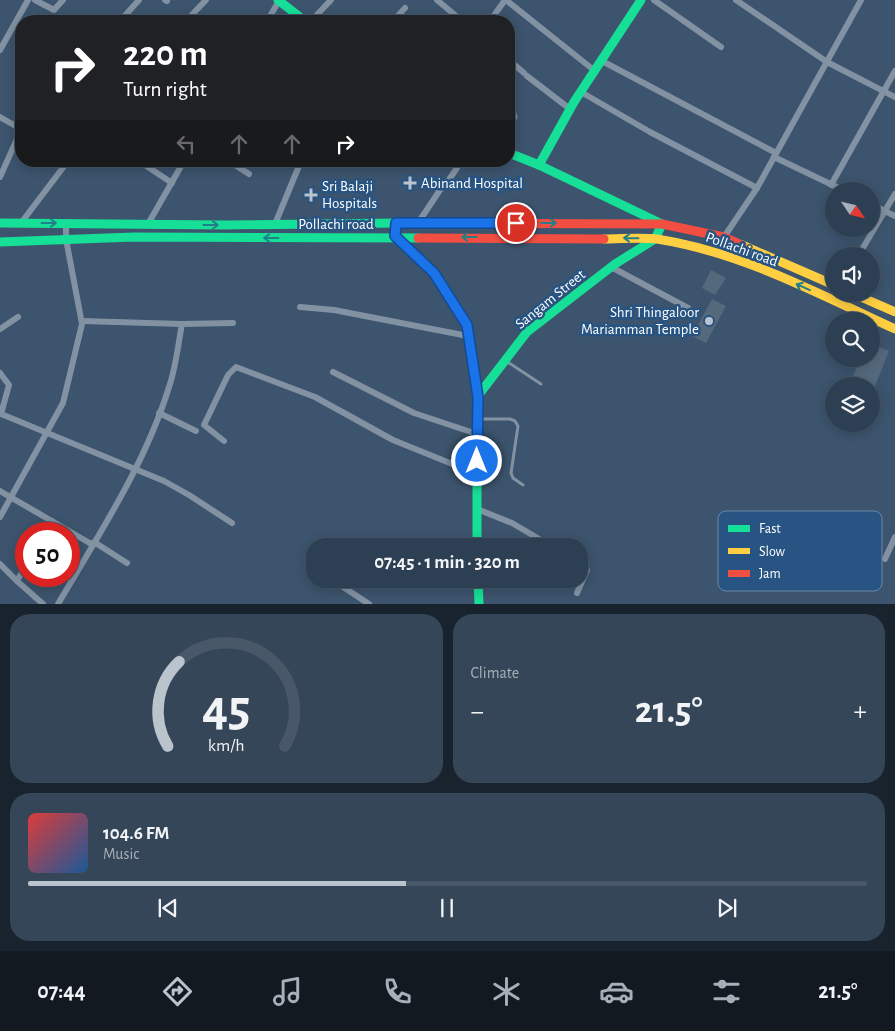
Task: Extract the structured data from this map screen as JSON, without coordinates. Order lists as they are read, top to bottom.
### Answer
{
  "streets": {
    "main road": ["Pollachi road", "Sangam Street"]
  },
  "crossings": [
    ["Pollachi road", "Sangam Street"]
  ],
  "places": {
    "health": ["Abinand Hospital", "Sri Balaji Hospitals"],
    "other": ["Shri Thingaloor Mariamman Temple"]
  },
  "legend": ["Fast", "Slow", "Jam"],
  "north": "bottom right",
  "page": {
    "turn": ["220 m", "Turn right"],
    "limit": "50",
    "trip": "07:45 · 1 min · 320 m",
    "tile": "Climate",
    "heat": ["−", "21.5°", "+"],
    "song": ["104.6 FM", "Music"],
    "tabs": ["07:44", "21.5°"],
    "gauge": ["45", "km/h"]
  }
}
